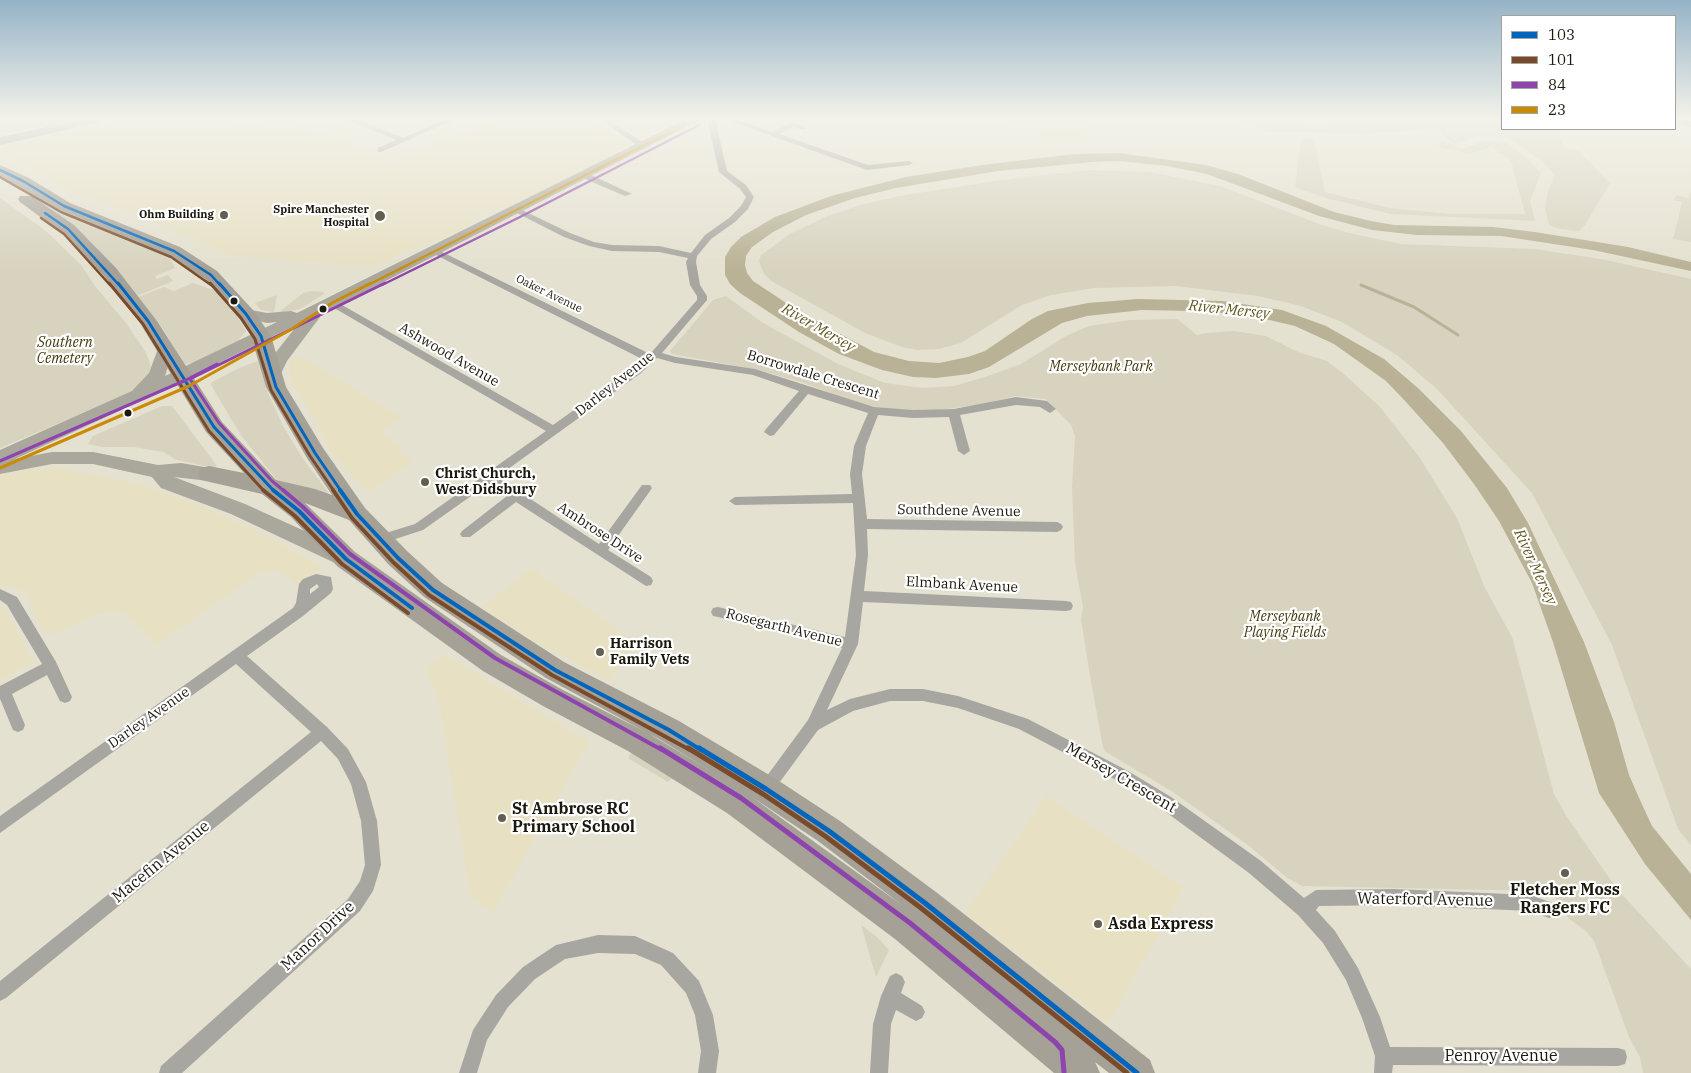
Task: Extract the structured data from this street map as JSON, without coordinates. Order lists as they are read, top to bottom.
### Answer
{
  "streets": {
    "street": [
      "Oaker Avenue",
      "Ashwood Avenue",
      "Borrowdale Crescent",
      "Darley Avenue",
      "Southdene Avenue",
      "Ambrose Drive",
      "Elmbank Avenue",
      "Rosegarth Avenue",
      "Mersey Crescent",
      "Macefin Avenue",
      "Waterford Avenue",
      "Manor Drive",
      "Penroy Avenue"
    ]
  },
  "crossings": [
    ["Oaker Avenue", "Borrowdale Crescent"],
    ["Oaker Avenue", "Darley Avenue"],
    ["Ashwood Avenue", "Darley Avenue"],
    ["Borrowdale Crescent", "Darley Avenue"],
    ["Darley Avenue", "Ambrose Drive"],
    ["Darley Avenue", "Manor Drive"],
    ["Mersey Crescent", "Waterford Avenue"],
    ["Mersey Crescent", "Penroy Avenue"],
    ["Macefin Avenue", "Manor Drive"]
  ],
  "water": ["River Mersey"],
  "parks": ["Southern Cemetery", "Merseybank Park", "Merseybank Playing Fields"],
  "places": [
    "Ohm Building",
    "Spire Manchester Hospital",
    "Christ Church, West Didsbury",
    "Harrison Family Vets",
    "St Ambrose RC Primary School",
    "Fletcher Moss Rangers FC",
    "Asda Express"
  ],
  "lines": [
    "transit line 84",
    "transit line 23",
    "transit line 103",
    "transit line 101"
  ],
  "legend": [
    "103",
    "101",
    "84",
    "23"
  ]
}
